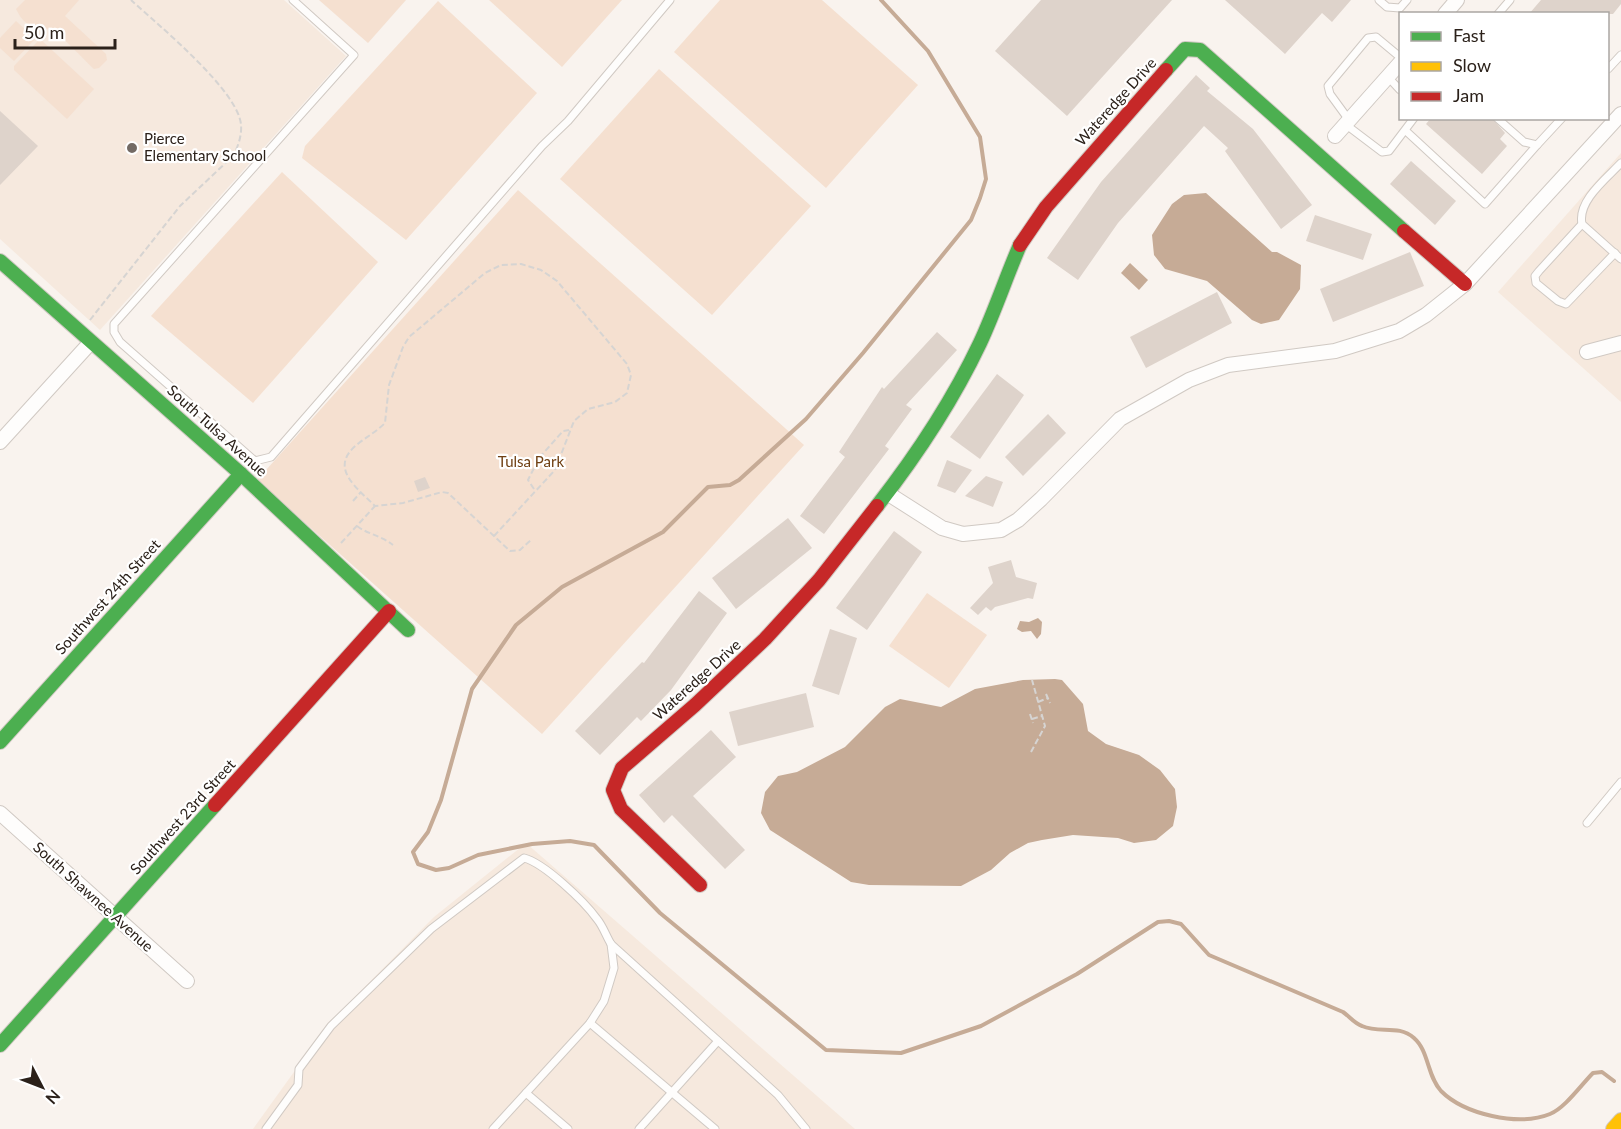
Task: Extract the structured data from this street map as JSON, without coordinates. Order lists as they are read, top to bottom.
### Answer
{
  "streets": {
    "street": [
      "Wateredge Drive",
      "South Tulsa Avenue",
      "Southwest 24th Street",
      "Southwest 23rd Street",
      "South Shawnee Avenue"
    ]
  },
  "crossings": [
    ["South Tulsa Avenue", "Southwest 24th Street"],
    ["South Tulsa Avenue", "Southwest 23rd Street"],
    ["Southwest 23rd Street", "South Shawnee Avenue"]
  ],
  "parks": ["Tulsa Park"],
  "places": ["Pierce Elementary School"],
  "legend": ["Fast", "Slow", "Jam"],
  "scale_bar": "50 m",
  "north": "bottom right"
}
